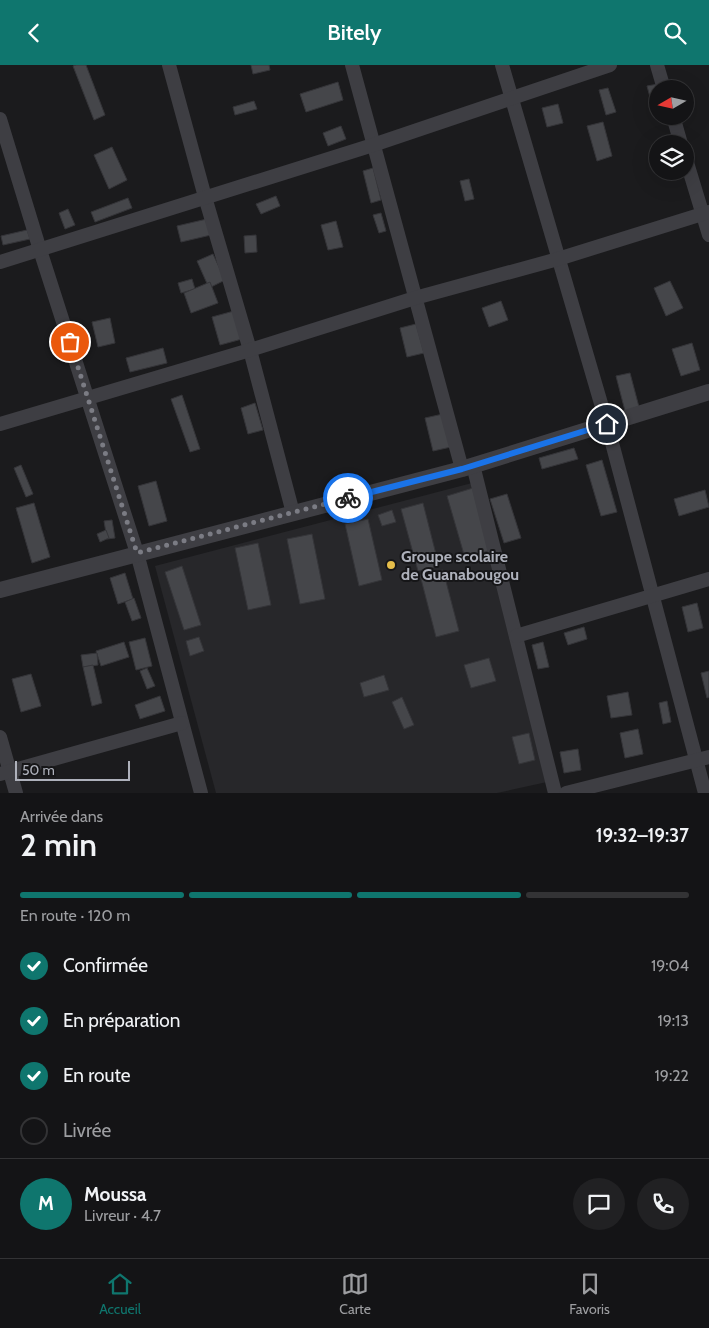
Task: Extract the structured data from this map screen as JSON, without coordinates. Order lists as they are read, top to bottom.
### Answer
{
  "places": ["Groupe scolaire de Guanabougou"],
  "scale_bar": "50 m",
  "north": "left",
  "page": {
    "header": "Bitely",
    "scale": "50 m",
    "heading": ["2 min", "Arrivée dans", "19:32–19:37"],
    "panel": ["Moussa", "Livreur · 4.7"],
    "bar": "En route · 120 m",
    "list": [
      ["Confirmée", "19:04"],
      ["En préparation", "19:13"],
      ["En route", "19:22"],
      "Livrée"
    ],
    "round": "M",
    "tabs": ["Accueil", "Carte", "Favoris"]
  }
}
